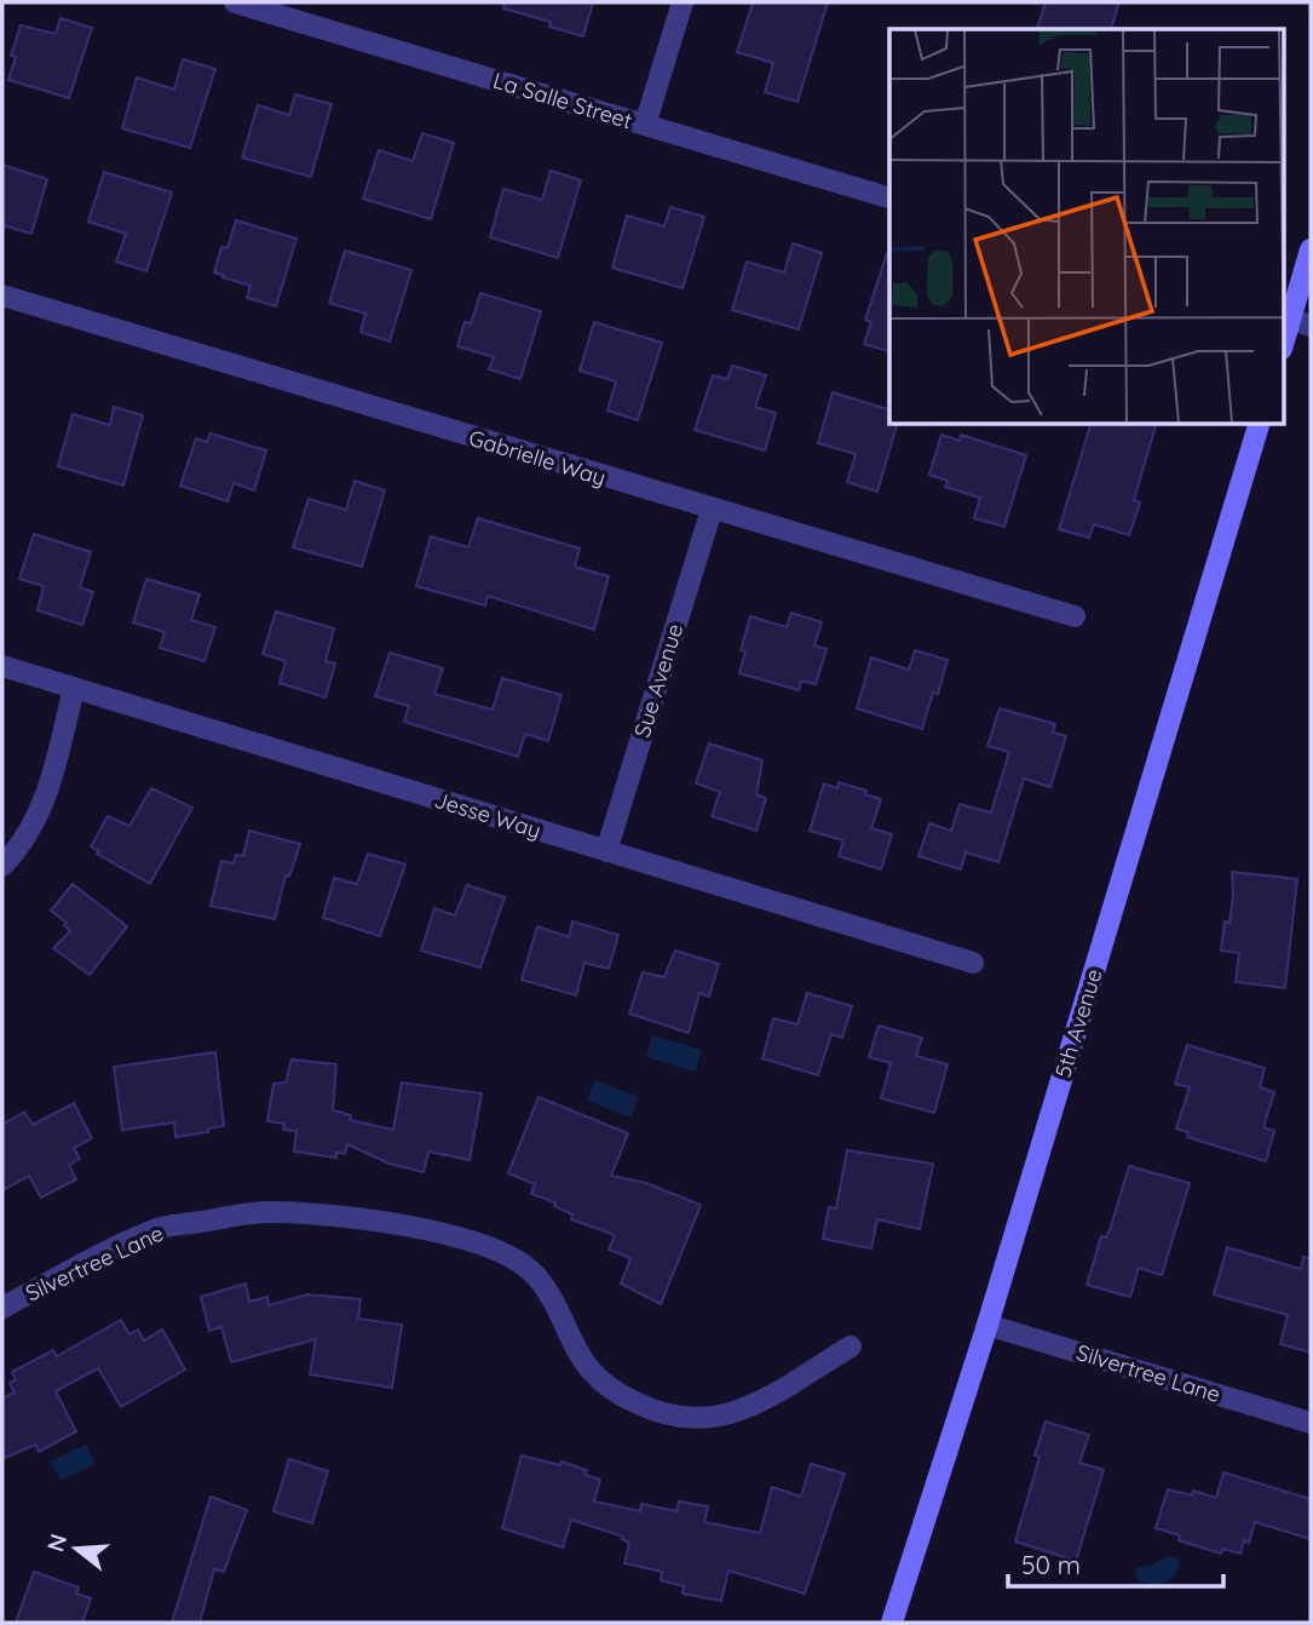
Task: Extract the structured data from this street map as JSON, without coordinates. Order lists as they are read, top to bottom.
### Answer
{
  "streets": {
    "main road": ["5th Avenue"],
    "street": [
      "La Salle Street",
      "Gabrielle Way",
      "Sue Avenue",
      "Jesse Way",
      "Silvertree Lane"
    ]
  },
  "crossings": [
    ["Gabrielle Way", "Sue Avenue"],
    ["Sue Avenue", "Jesse Way"],
    ["5th Avenue", "Silvertree Lane"]
  ],
  "scale_bar": "50 m",
  "north": "left"
}
